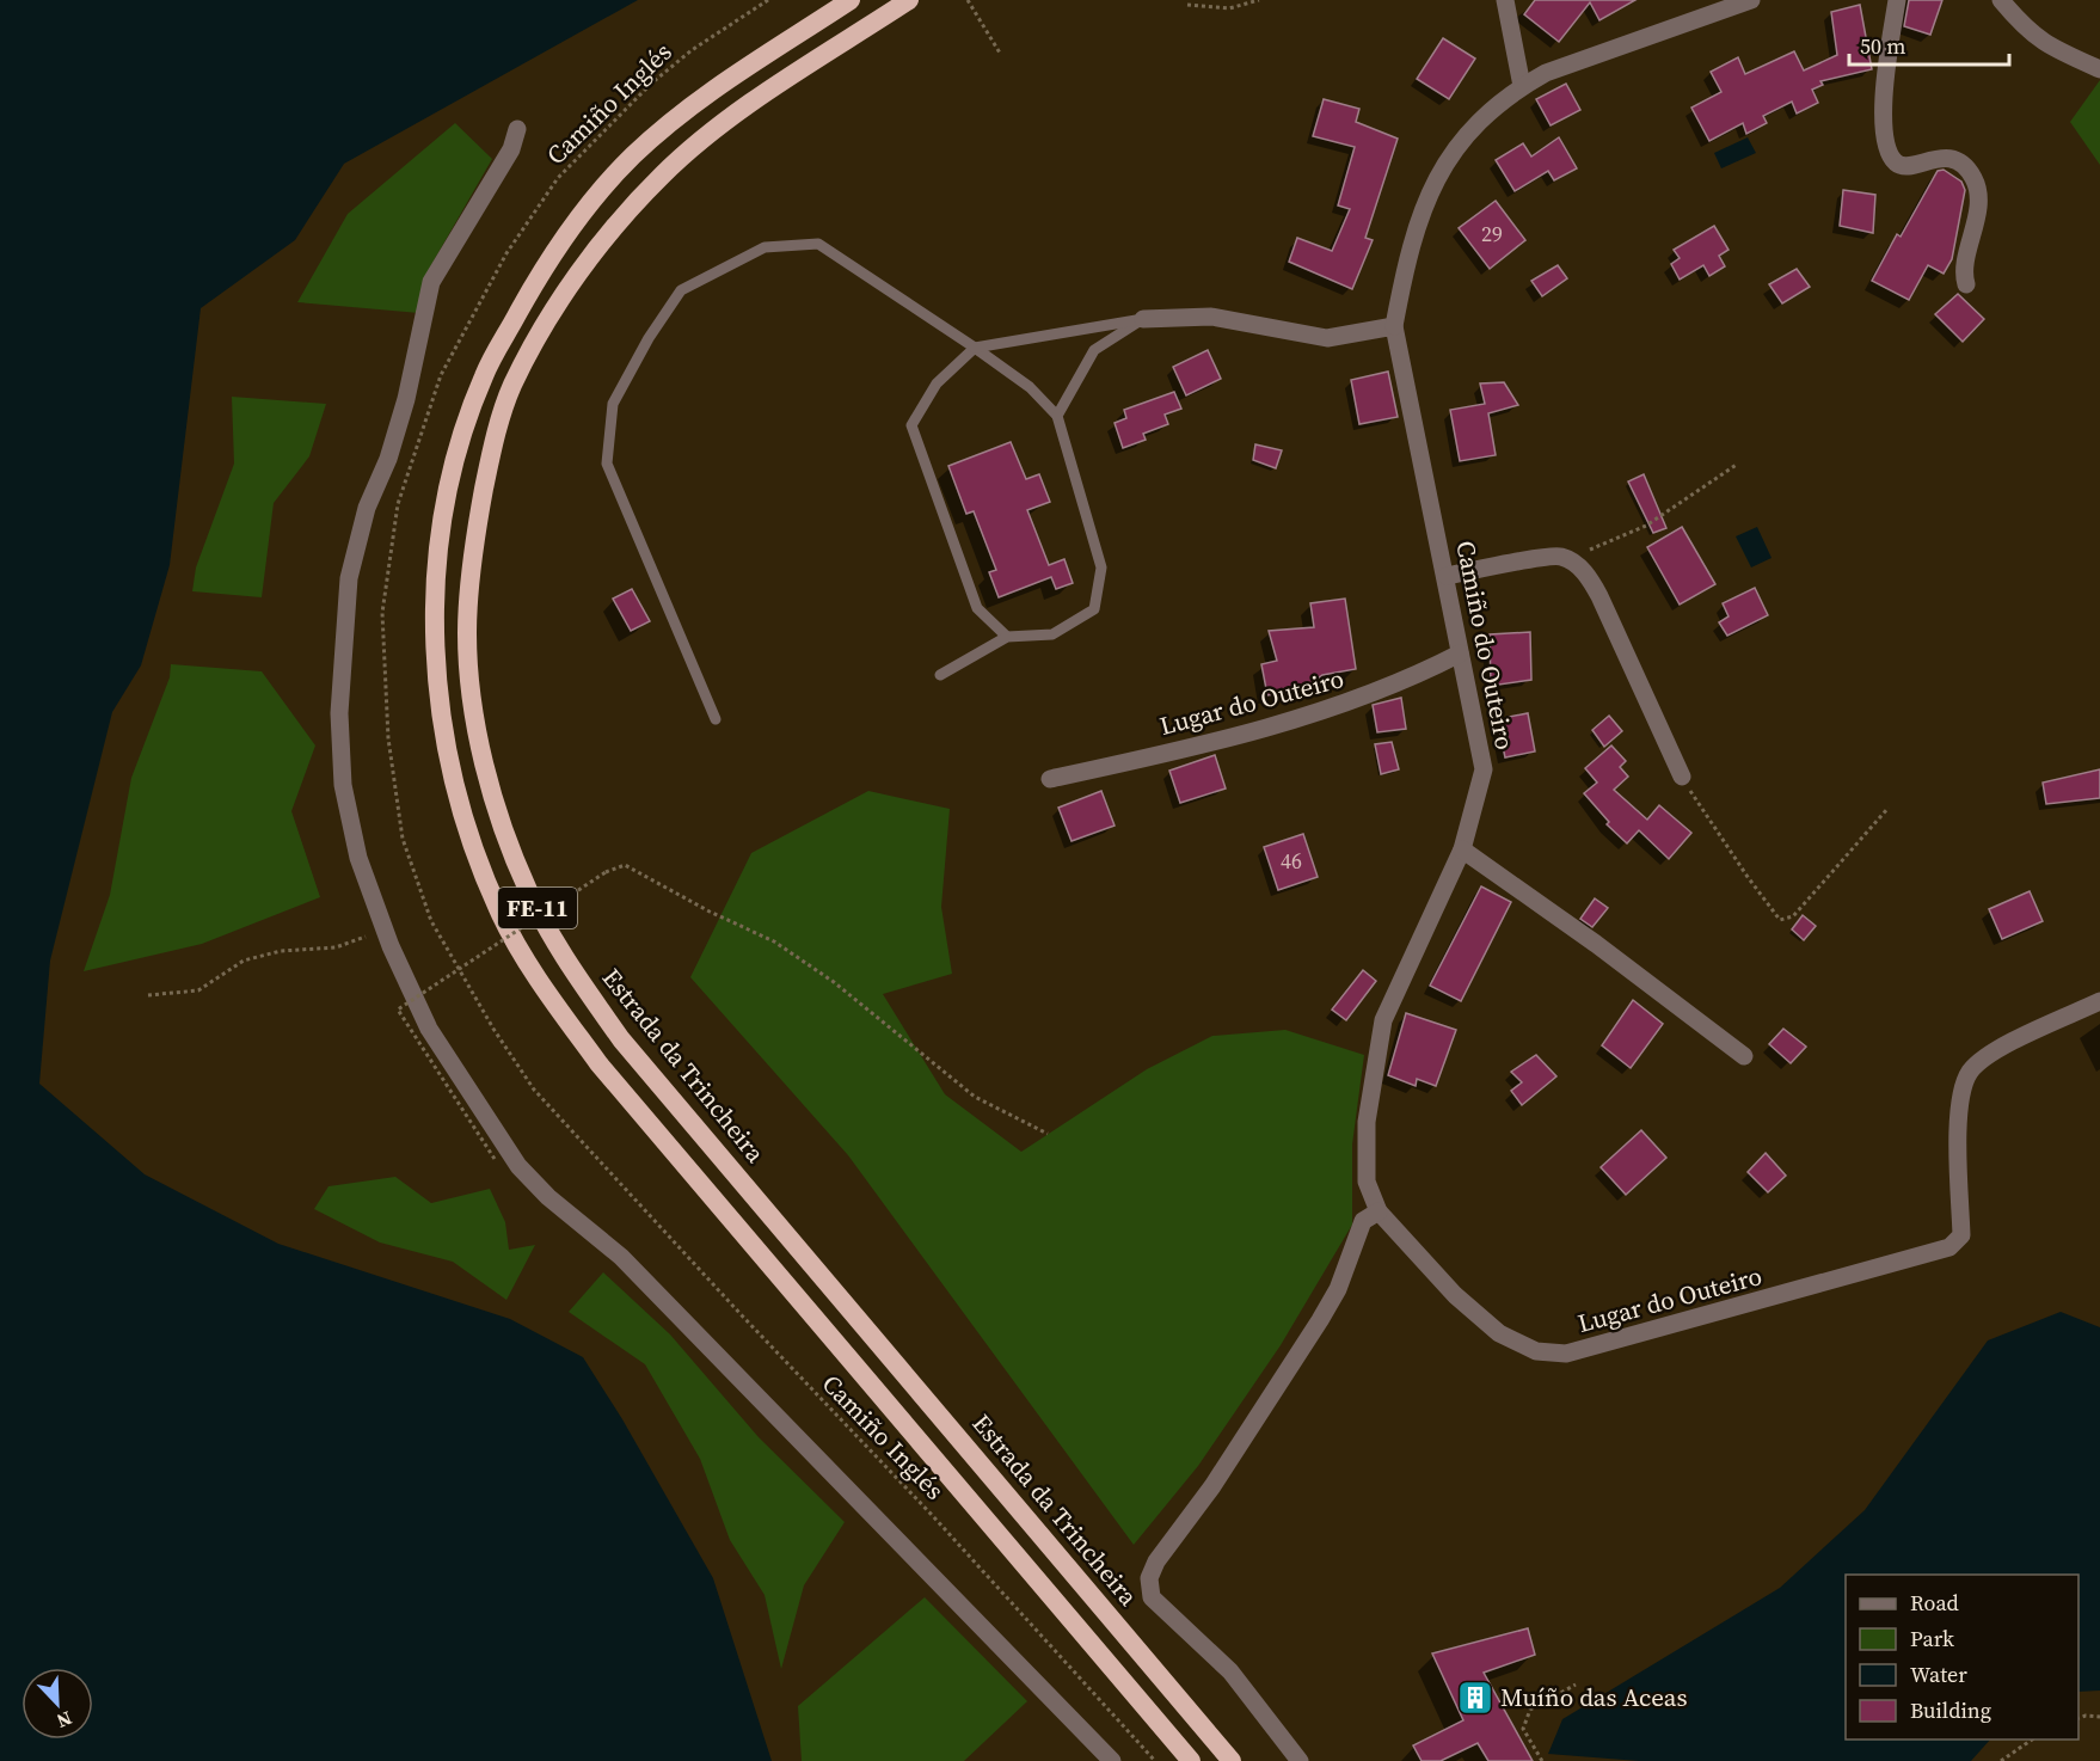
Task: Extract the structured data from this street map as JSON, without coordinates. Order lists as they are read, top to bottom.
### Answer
{
  "streets": {
    "highway": ["FE-11", "Estrada da Trincheira"],
    "street": ["Camiño do Outeiro", "Lugar do Outeiro"],
    "path": ["Camiño Inglés"]
  },
  "crossings": [
    ["Camiño do Outeiro", "Lugar do Outeiro"]
  ],
  "places": {
    "building": ["Muíño das Aceas"]
  },
  "house_numbers": ["29", "46"],
  "legend": [
    "Road",
    "Park",
    "Water",
    "Building"
  ],
  "scale_bar": "50 m",
  "north": "bottom right"
}
